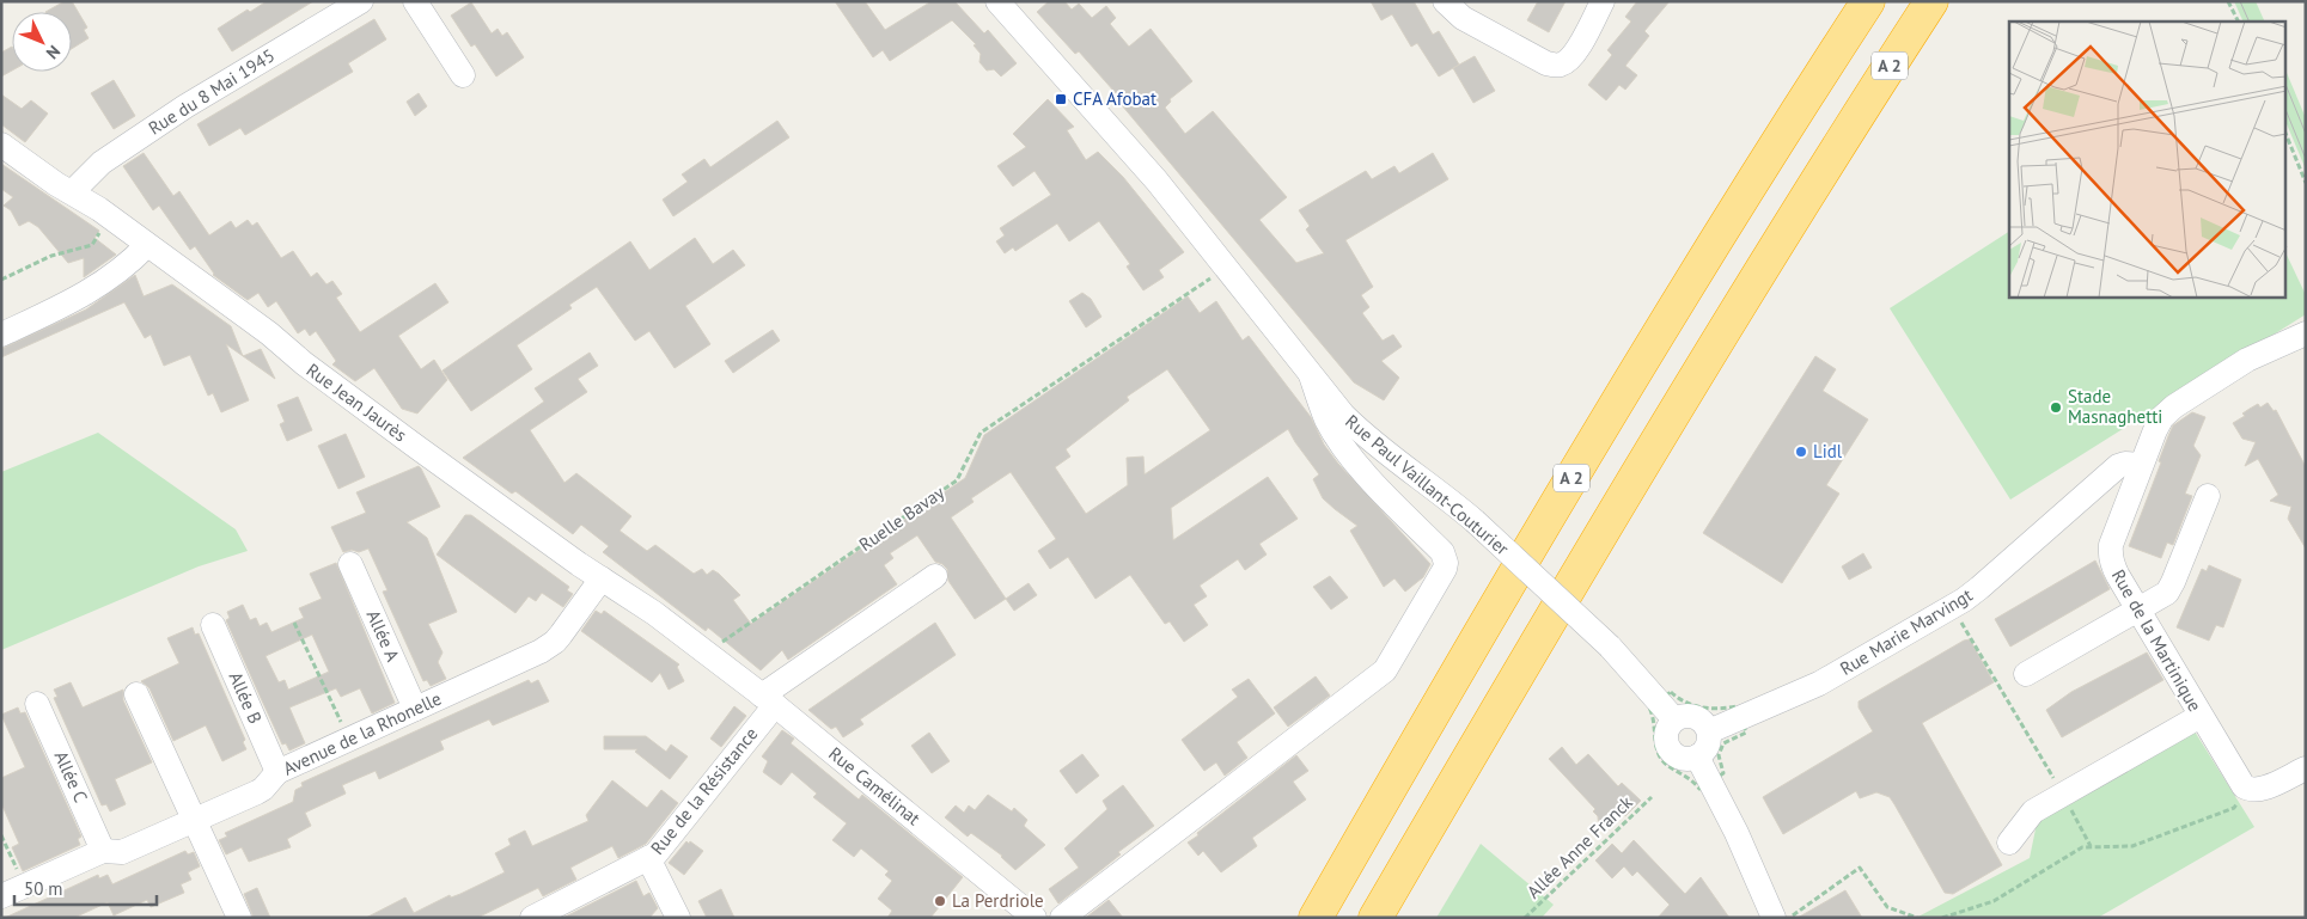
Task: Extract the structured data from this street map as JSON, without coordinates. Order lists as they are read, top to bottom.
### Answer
{
  "streets": {
    "highway": ["A 2"],
    "street": [
      "Rue du 8 Mai 1945",
      "Rue Jean Jaurès",
      "Rue Paul Vaillant-Couturier",
      "Rue Marie Marvingt",
      "Allée A",
      "Rue de la Martinique",
      "Allée B",
      "Avenue de la Rhonelle",
      "Allée C",
      "Rue Camélinat",
      "Rue de la Résistance"
    ],
    "path": ["Ruelle Bavay", "Allée Anne Franck"]
  },
  "crossings": [
    ["Rue du 8 Mai 1945", "Rue Jean Jaurès"],
    ["Rue Jean Jaurès", "Ruelle Bavay"],
    ["Rue Jean Jaurès", "Avenue de la Rhonelle"],
    ["Rue Jean Jaurès", "Rue Camélinat"],
    ["Rue Paul Vaillant-Couturier", "Ruelle Bavay"],
    ["Rue Paul Vaillant-Couturier", "Rue Marie Marvingt"],
    ["Ruelle Bavay", "Rue Camélinat"],
    ["Rue Marie Marvingt", "Rue de la Martinique"],
    ["Allée A", "Avenue de la Rhonelle"],
    ["Allée B", "Avenue de la Rhonelle"],
    ["Avenue de la Rhonelle", "Allée C"],
    ["Rue Camélinat", "Rue de la Résistance"]
  ],
  "places": {
    "transit": ["CFA Afobat"],
    "other": ["Stade Masnaghetti", "Lidl", "La Perdriole"]
  },
  "scale_bar": "50 m",
  "north": "bottom right"
}
